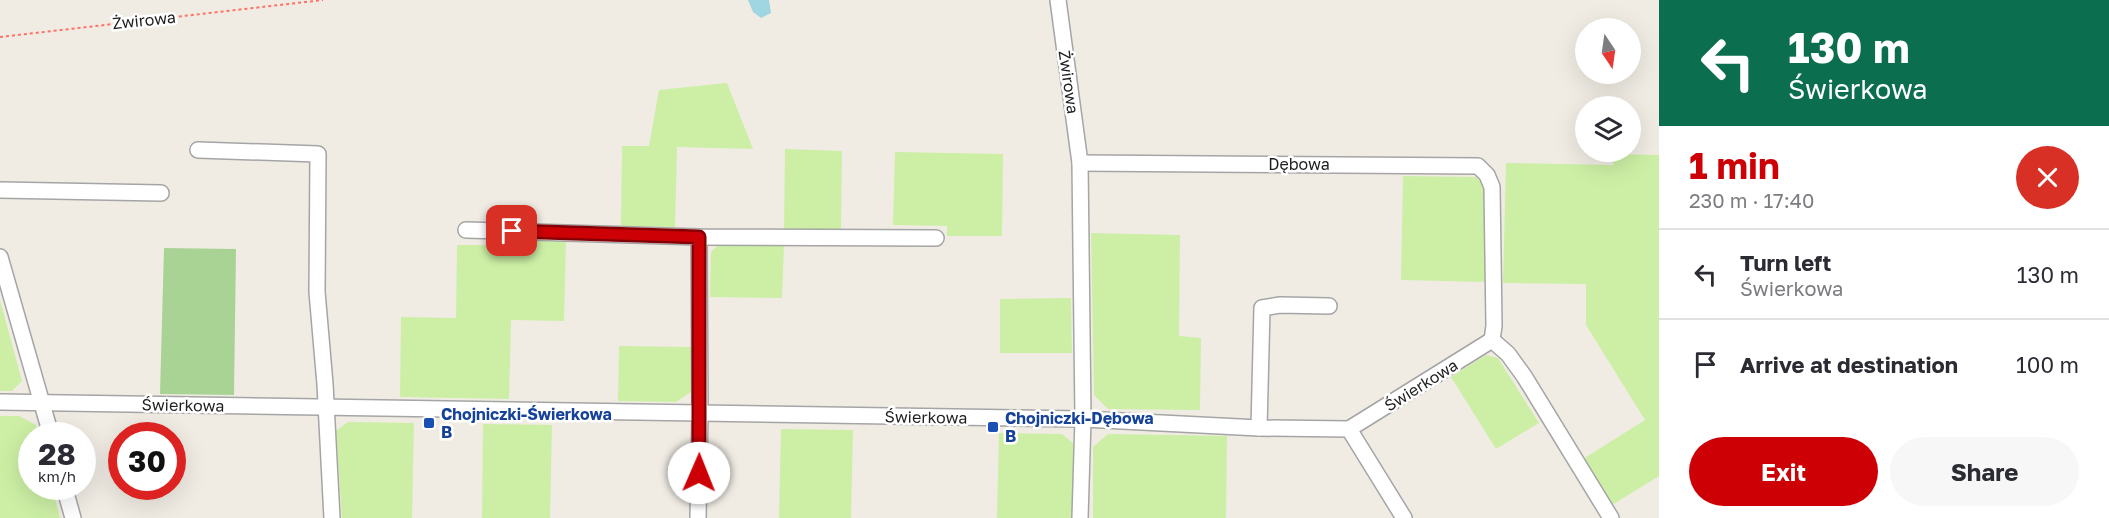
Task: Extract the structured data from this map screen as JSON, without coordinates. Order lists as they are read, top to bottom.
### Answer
{
  "streets": {
    "street": ["Żwirowa", "Dębowa", "Świerkowa"]
  },
  "crossings": [
    ["Żwirowa", "Dębowa"],
    ["Dębowa", "Świerkowa"]
  ],
  "places": {
    "transit": ["Chojniczki-Świerkowa B", "Chojniczki-Dębowa B"]
  },
  "north": "bottom",
  "page": {
    "turn": ["130 m", "Świerkowa"],
    "heading": ["1 min", "230 m · 17:40"],
    "list": [
      {
        "name": "Turn left",
        "note": "Świerkowa",
        "value": "130 m"
      },
      {
        "name": "Arrive at destination",
        "value": "100 m"
      }
    ],
    "speed": "28 km/h",
    "limit": "30",
    "buttons": ["Exit", "Share"]
  }
}
